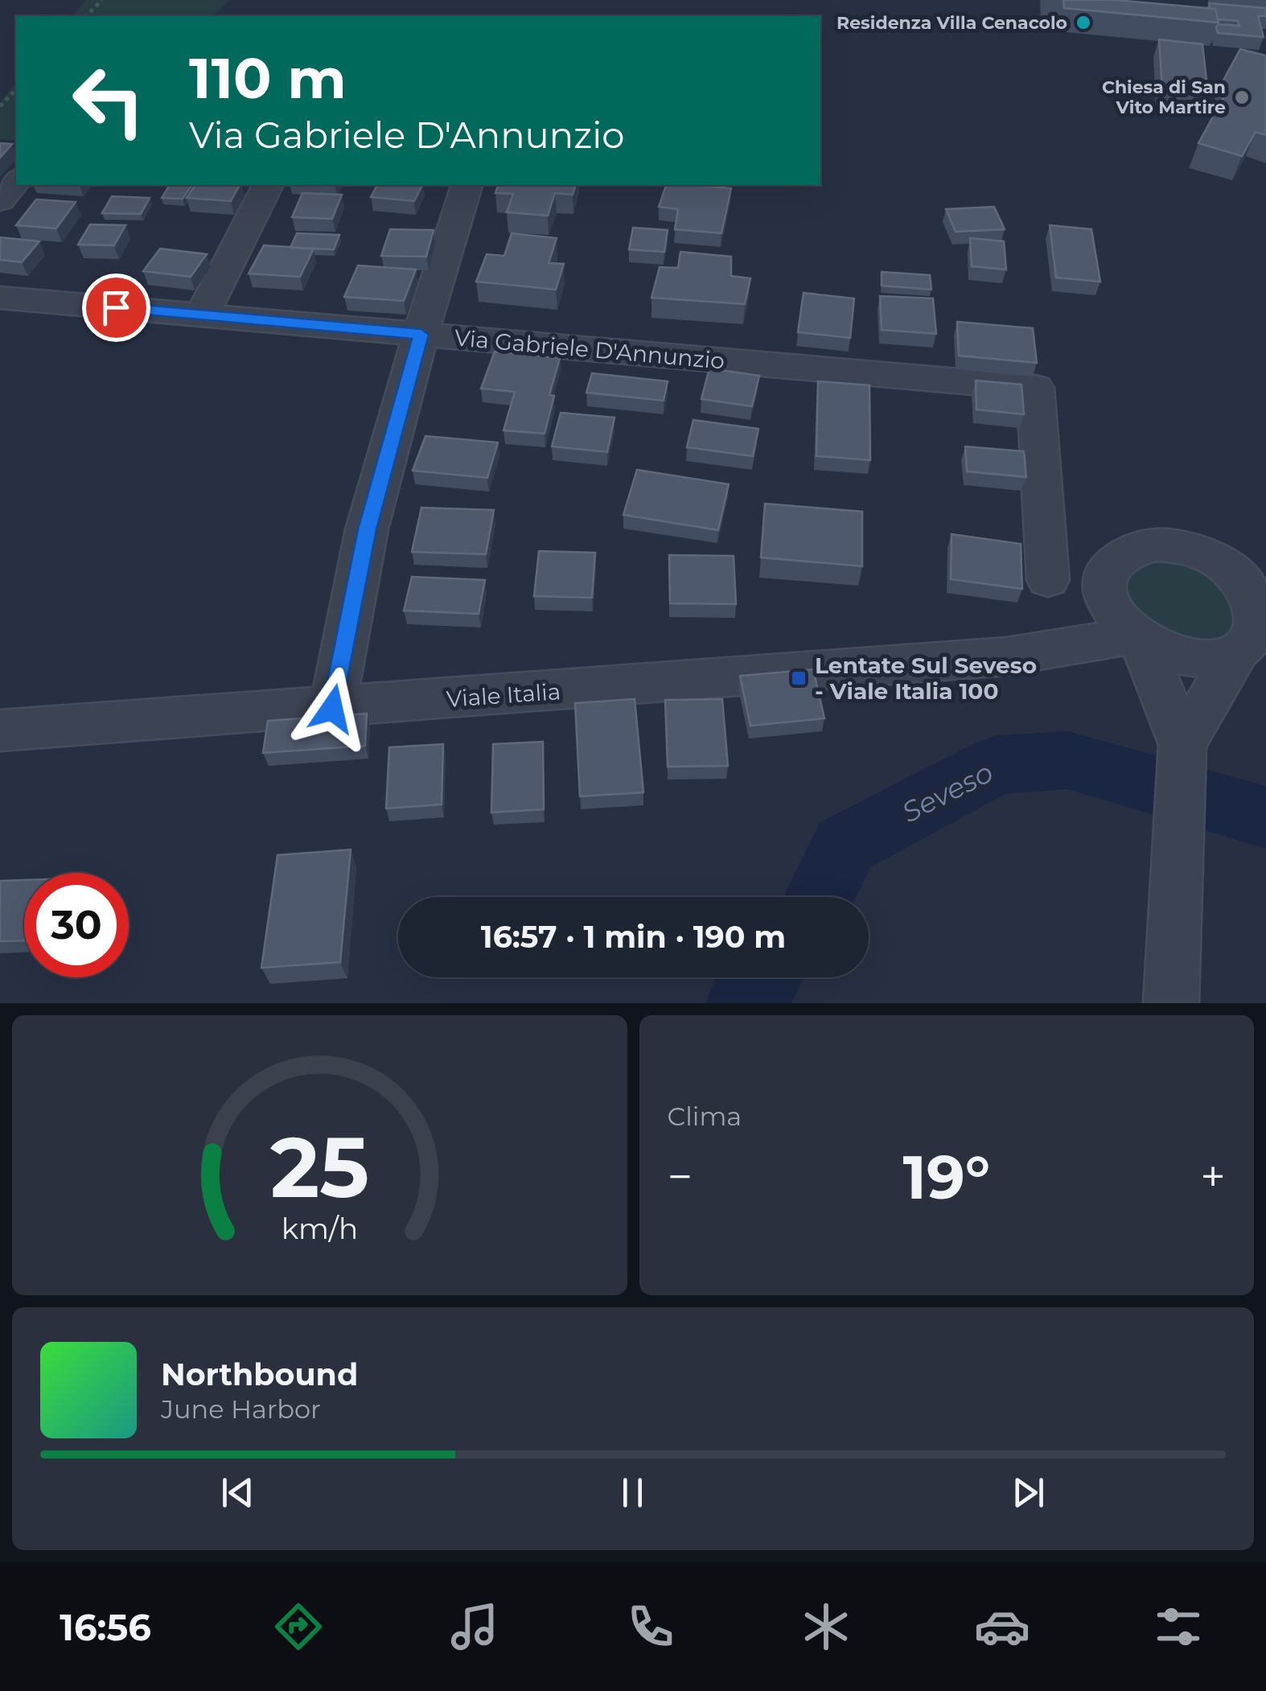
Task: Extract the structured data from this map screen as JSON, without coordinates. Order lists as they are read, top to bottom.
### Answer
{
  "streets": {
    "street": ["Via Gabriele D'Annunzio", "Viale Italia"]
  },
  "water": ["Seveso"],
  "places": {
    "other": ["Residenza Villa Cenacolo", "Chiesa di San Vito Martire"],
    "transit": ["Lentate Sul Seveso - Viale Italia 100"]
  },
  "page": {
    "turn": ["110 m", "Via Gabriele D'Annunzio"],
    "limit": "30",
    "trip": "16:57 · 1 min · 190 m",
    "tile": "Clima",
    "heat": ["−", "19°", "+"],
    "song": ["Northbound", "June Harbor"],
    "tabs": "16:56",
    "gauge": ["25", "km/h"]
  }
}
